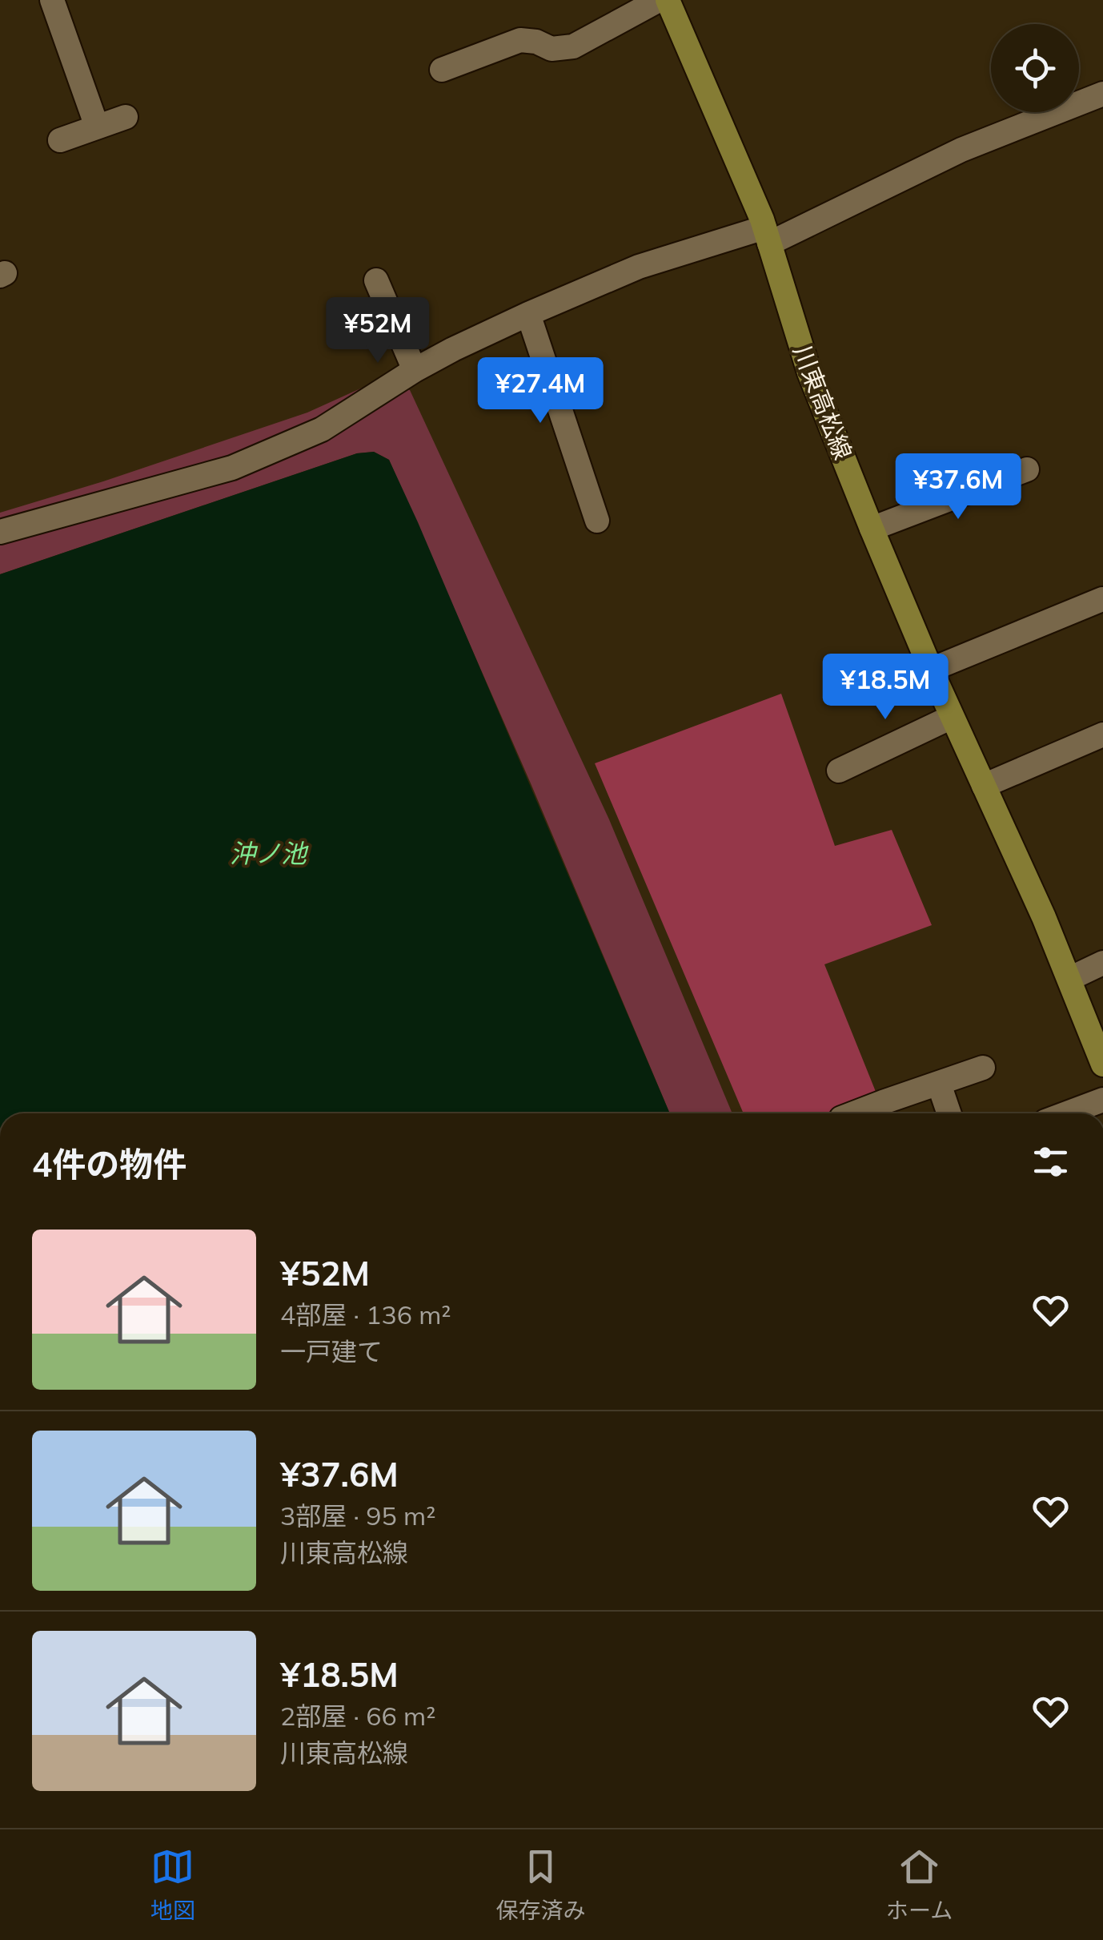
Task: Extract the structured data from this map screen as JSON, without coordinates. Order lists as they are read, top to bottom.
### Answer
{
  "streets": {
    "main road": ["川東高松線"]
  },
  "water": ["沖ノ池"],
  "page": {
    "price": [
      "¥52M",
      "¥27.4M",
      "¥37.6M",
      "¥18.5M"
    ],
    "heading": "4件の物件",
    "list": [
      {
        "name": "¥52M",
        "note": "4部屋 · 136 m² · 一戸建て"
      },
      {
        "name": "¥37.6M",
        "note": "3部屋 · 95 m² · 川東高松線"
      },
      {
        "name": "¥18.5M",
        "note": "2部屋 · 66 m² · 川東高松線"
      }
    ],
    "tabs": ["地図", "保存済み", "ホーム"]
  }
}
